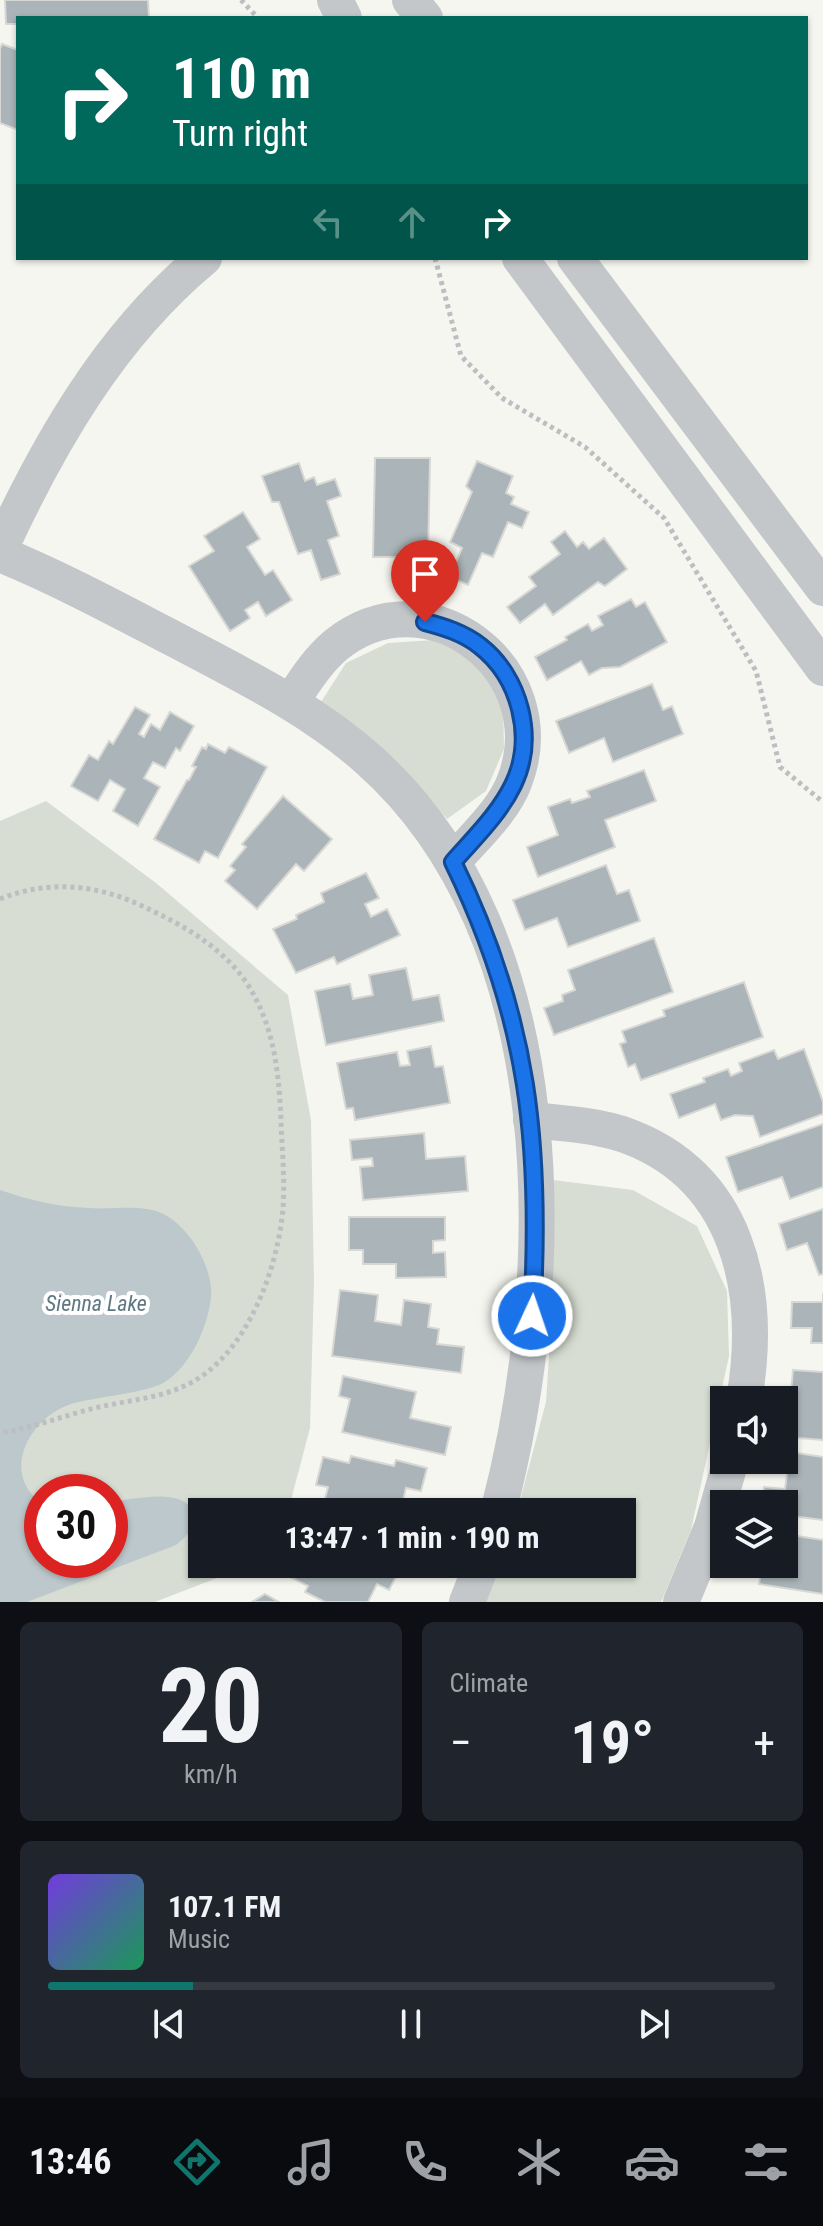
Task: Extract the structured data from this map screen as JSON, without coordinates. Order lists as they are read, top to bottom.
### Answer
{
  "water": ["Sienna Lake"],
  "page": {
    "turn": ["110 m", "Turn right"],
    "limit": "30",
    "trip": "13:47 · 1 min · 190 m",
    "tile": [
      ["20", "km/h"],
      "Climate"
    ],
    "heat": ["−", "19°", "+"],
    "song": ["107.1 FM", "Music"],
    "tabs": "13:46"
  }
}
